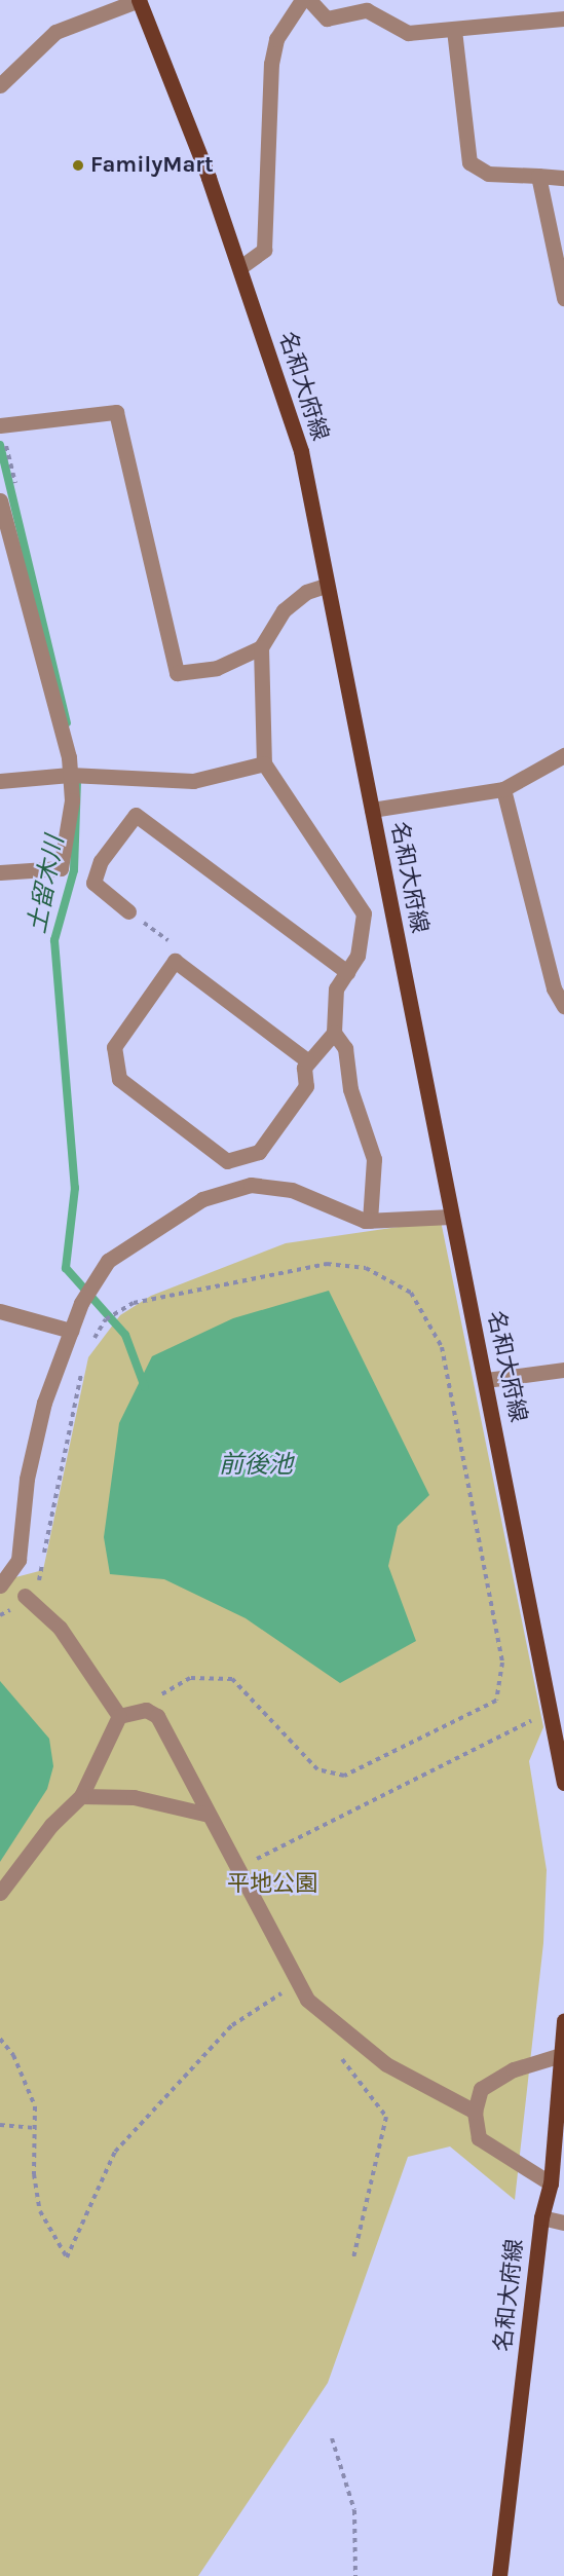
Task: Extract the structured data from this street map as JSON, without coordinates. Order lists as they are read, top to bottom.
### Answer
{
  "streets": {
    "main road": ["名和大府線"]
  },
  "water": ["土留木川", "前後池"],
  "parks": ["平地公園"],
  "places": ["FamilyMart"]
}
